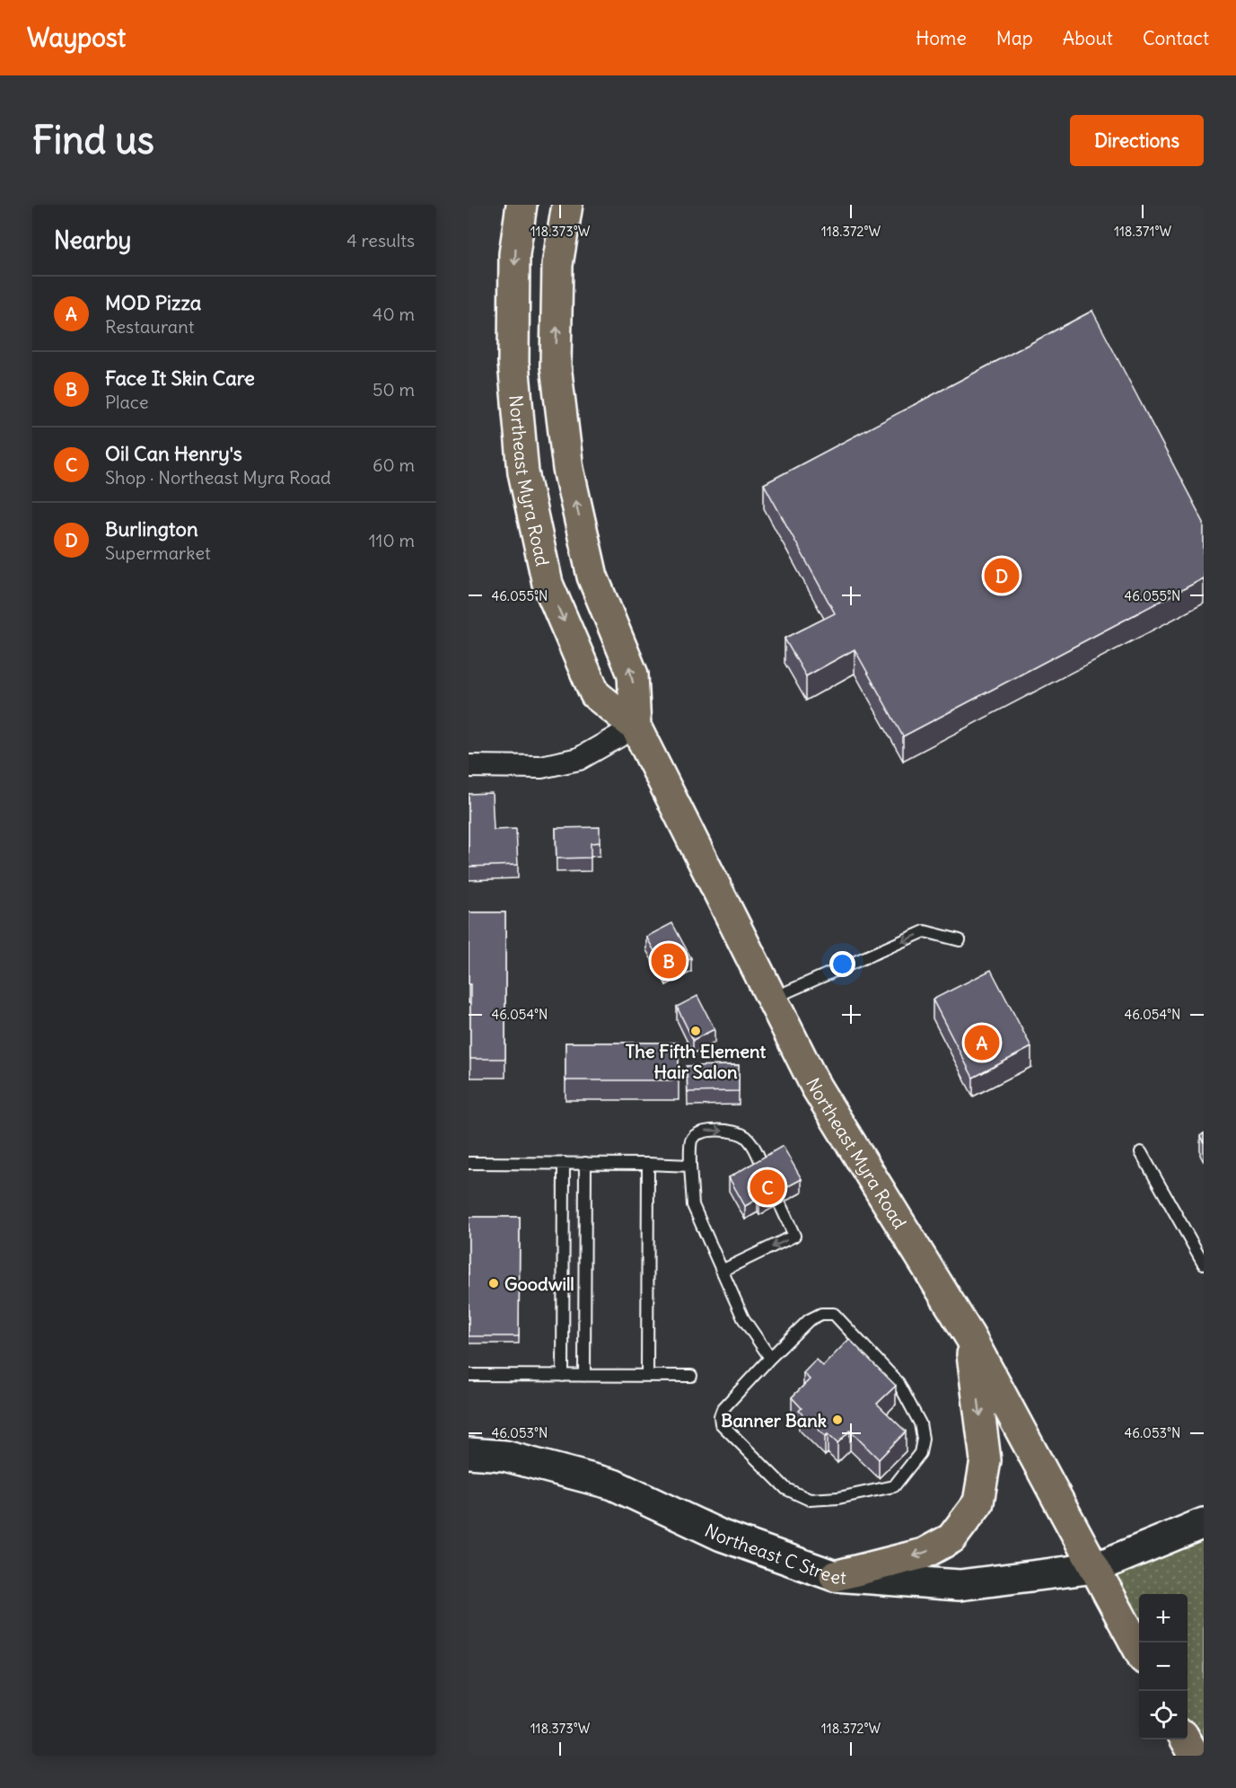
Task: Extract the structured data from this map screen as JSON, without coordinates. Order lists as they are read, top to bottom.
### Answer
{
  "streets": {
    "highway": ["Northeast Myra Road"],
    "main road": ["Northeast C Street"]
  },
  "crossings": [
    ["Northeast Myra Road", "Northeast C Street"]
  ],
  "places": ["The Fifth Element Hair Salon", "Goodwill", "Banner Bank"],
  "page": {
    "header": "Waypost",
    "nav": [
      "Home",
      "Map",
      "About",
      "Contact"
    ],
    "buttons": "Directions",
    "title": "Find us",
    "heading": ["Nearby", "4 results"],
    "list": [
      {
        "mark": "A",
        "name": "MOD Pizza",
        "note": "Restaurant",
        "value": "40 m"
      },
      {
        "mark": "B",
        "name": "Face It Skin Care",
        "note": "Place",
        "value": "50 m"
      },
      {
        "mark": "C",
        "name": "Oil Can Henry's",
        "note": "Shop · Northeast Myra Road",
        "value": "60 m"
      },
      {
        "mark": "D",
        "name": "Burlington",
        "note": "Supermarket",
        "value": "110 m"
      }
    ],
    "pins": [
      "D",
      "B",
      "A",
      "C"
    ],
    "map_buttons": ["+", "−"]
  },
  "coordinates": [
    "118.373°W",
    "118.372°W",
    "118.371°W",
    "46.055°N",
    "46.054°N",
    "46.053°N"
  ]
}
